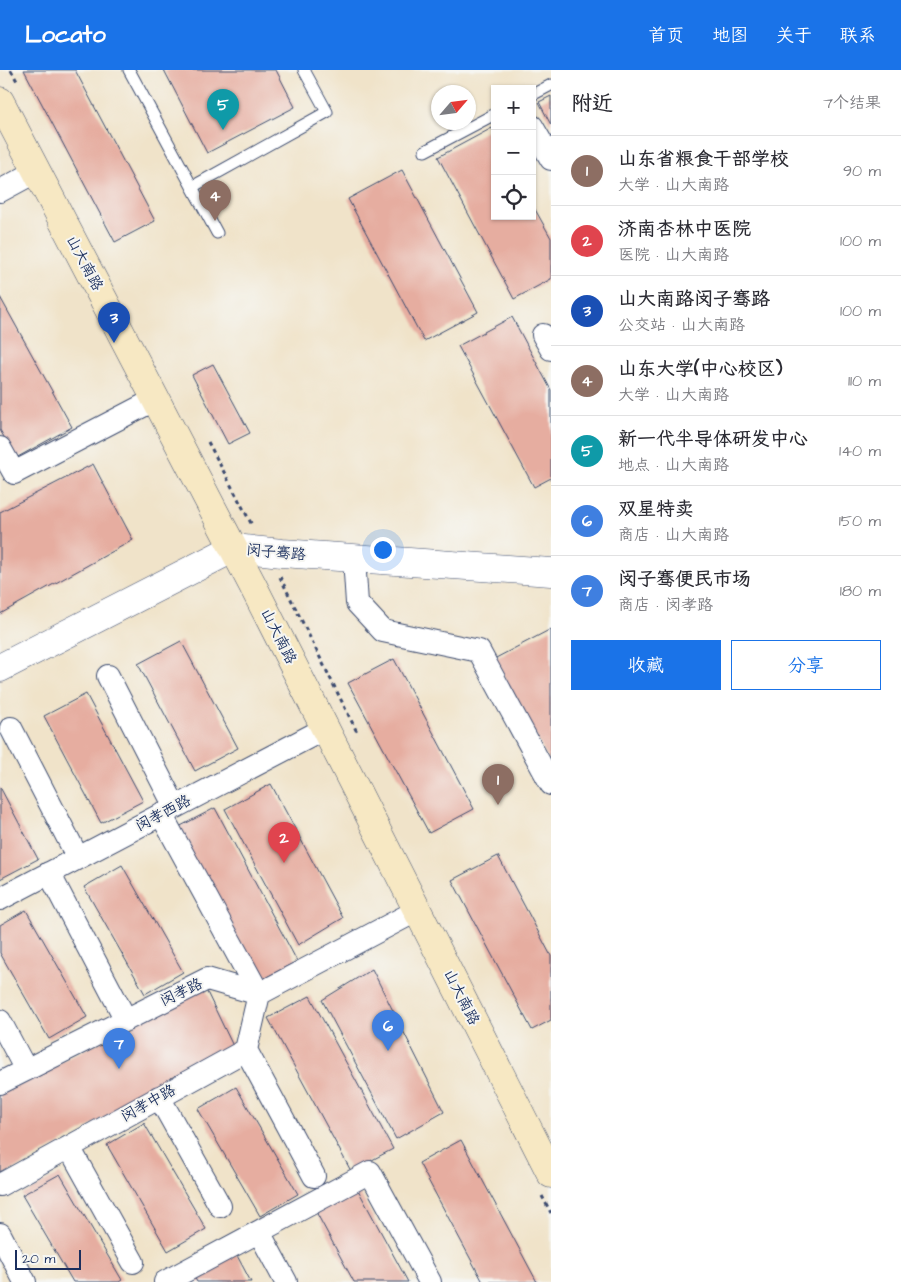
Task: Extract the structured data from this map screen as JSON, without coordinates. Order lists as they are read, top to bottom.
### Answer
{
  "streets": {
    "main road": ["山大南路"],
    "street": [
      "闵子骞路",
      "闵孝西路",
      "闵孝路",
      "闵孝中路"
    ]
  },
  "crossings": [
    ["山大南路", "闵子骞路"],
    ["山大南路", "闵孝西路"]
  ],
  "scale_bar": "20 m",
  "north": "top right",
  "page": {
    "header": "Locato",
    "nav": [
      "首页",
      "地图",
      "关于",
      "联系"
    ],
    "heading": ["附近", "7个结果"],
    "map_buttons": ["+", "−"],
    "pins": [
      "5",
      "4",
      "3",
      "1",
      "2",
      "6",
      "7"
    ],
    "list": [
      {
        "mark": "1",
        "name": "山东省粮食干部学校",
        "note": "大学 · 山大南路",
        "value": "90 m"
      },
      {
        "mark": "2",
        "name": "济南杏林中医院",
        "note": "医院 · 山大南路",
        "value": "100 m"
      },
      {
        "mark": "3",
        "name": "山大南路闵子骞路",
        "note": "公交站 · 山大南路",
        "value": "100 m"
      },
      {
        "mark": "4",
        "name": "山东大学(中心校区)",
        "note": "大学 · 山大南路",
        "value": "110 m"
      },
      {
        "mark": "5",
        "name": "新一代半导体研发中心",
        "note": "地点 · 山大南路",
        "value": "140 m"
      },
      {
        "mark": "6",
        "name": "双星特卖",
        "note": "商店 · 山大南路",
        "value": "150 m"
      },
      {
        "mark": "7",
        "name": "闵子骞便民市场",
        "note": "商店 · 闵孝路",
        "value": "180 m"
      }
    ],
    "buttons": ["收藏", "分享"],
    "scale": "20 m"
  }
}
